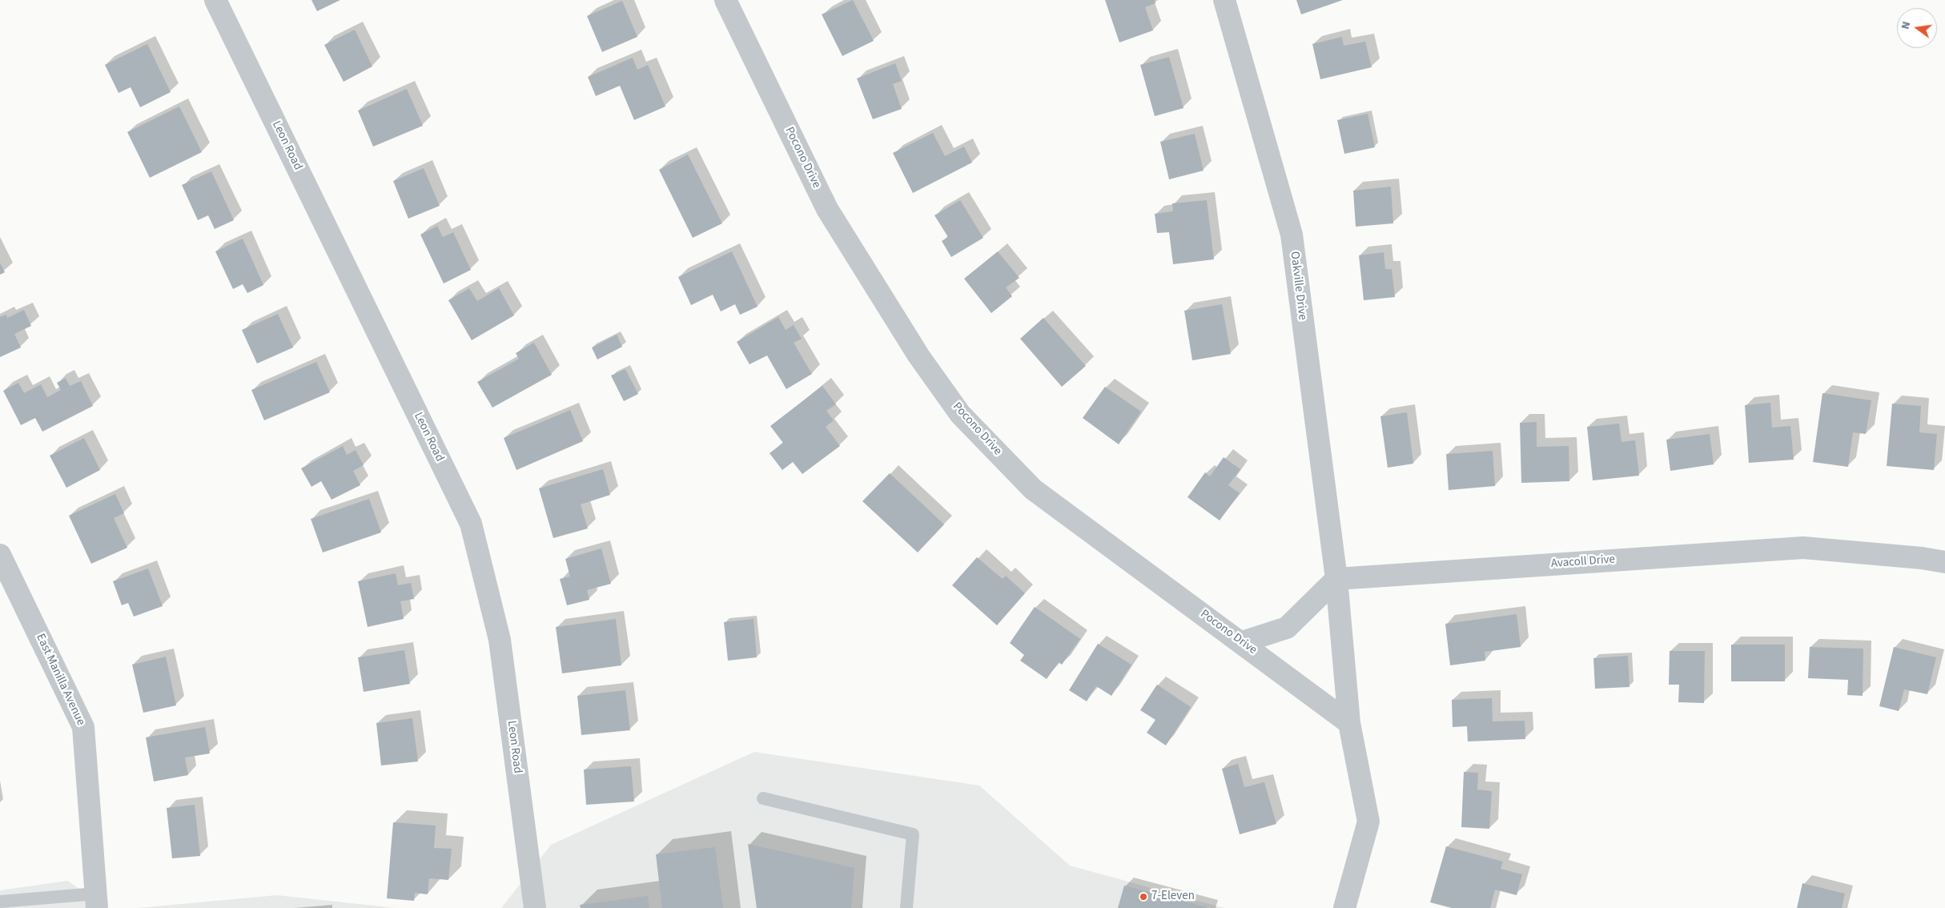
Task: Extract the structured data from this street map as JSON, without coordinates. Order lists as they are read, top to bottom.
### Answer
{
  "streets": {
    "street": [
      "Leon Road",
      "Pocono Drive",
      "Oakville Drive",
      "Avacoll Drive",
      "East Manilla Avenue"
    ]
  },
  "crossings": [
    ["Oakville Drive", "Avacoll Drive"]
  ],
  "places": ["7-Eleven"],
  "north": "left"
}
